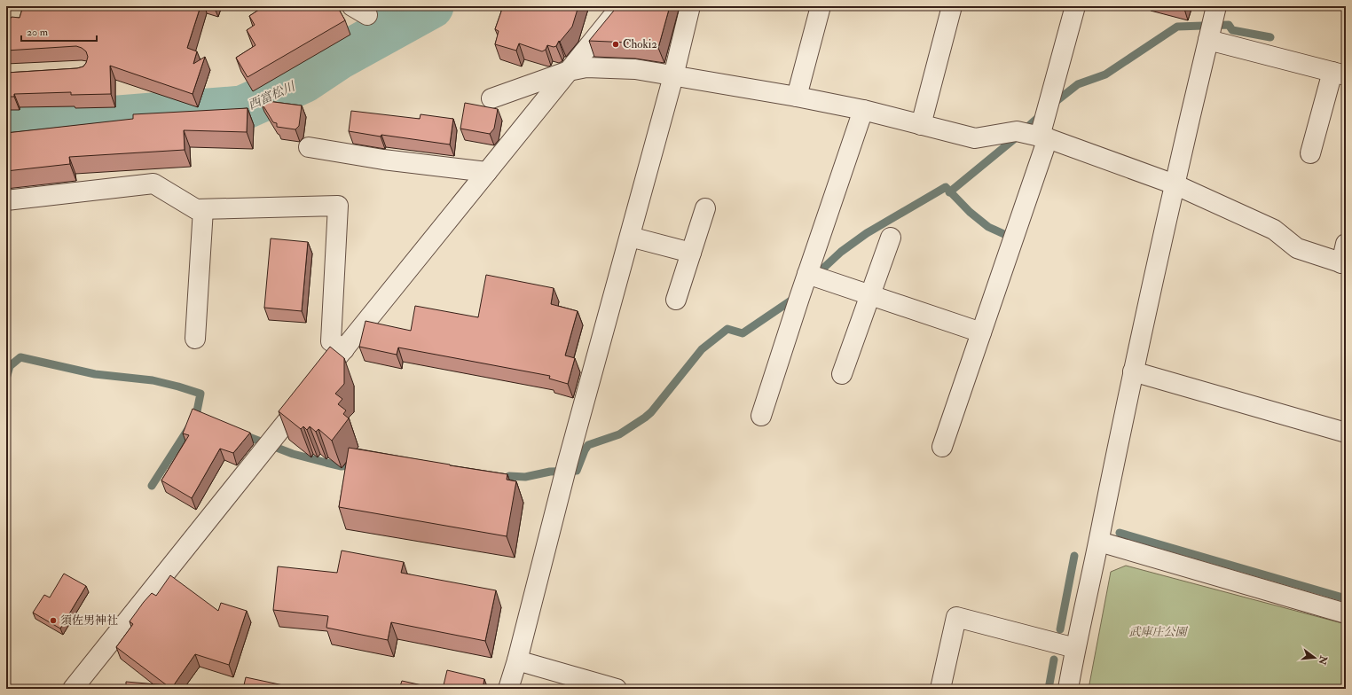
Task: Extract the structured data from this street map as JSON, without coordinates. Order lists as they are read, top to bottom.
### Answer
{
  "water": ["西富松川"],
  "parks": ["武庫庄公園"],
  "places": ["Choki2", "須佐男神社"],
  "scale_bar": "20 m",
  "north": "right"
}
